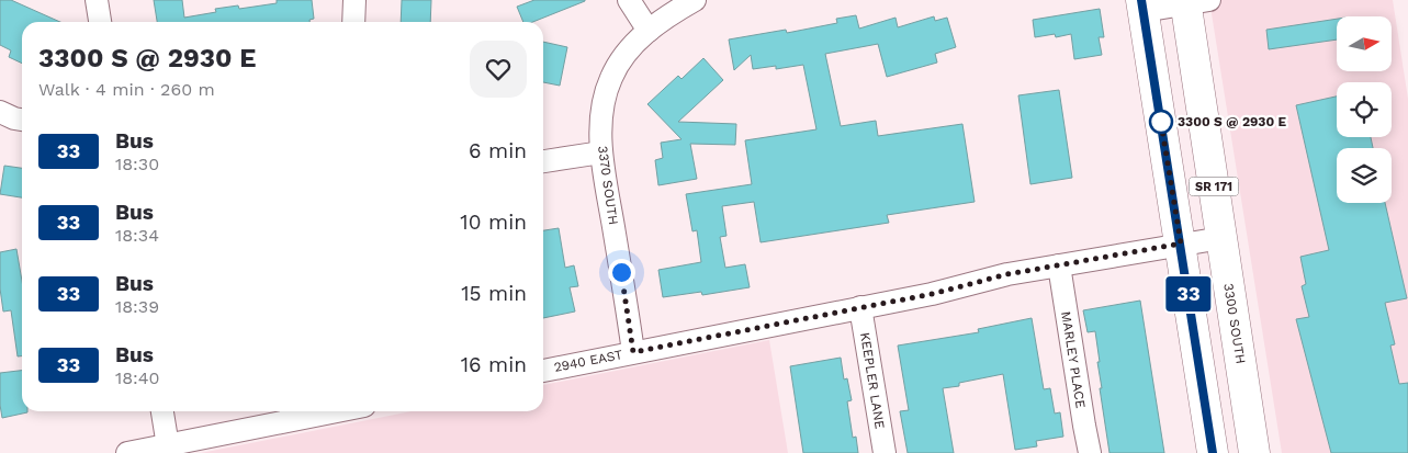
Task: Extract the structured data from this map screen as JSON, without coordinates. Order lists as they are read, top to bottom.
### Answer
{
  "streets": {
    "main road": ["SR 171", "3300 SOUTH"],
    "street": [
      "3370 SOUTH",
      "MARLEY PLACE",
      "2940 EAST",
      "KEEPLER LANE"
    ]
  },
  "crossings": [
    ["3370 SOUTH", "2940 EAST"],
    ["SR 171", "2940 EAST"],
    ["3300 SOUTH", "2940 EAST"],
    ["MARLEY PLACE", "2940 EAST"],
    ["2940 EAST", "KEEPLER LANE"]
  ],
  "places": ["3300 S @ 2930 E"],
  "lines": ["bus line 33"],
  "north": "right",
  "page": {
    "on_map": "33",
    "heading": ["3300 S @ 2930 E", "Walk · 4 min · 260 m"],
    "list": [
      {
        "mark": "33",
        "name": "Bus",
        "note": "18:30",
        "value": "6 min"
      },
      {
        "mark": "33",
        "name": "Bus",
        "note": "18:34",
        "value": "10 min"
      },
      {
        "mark": "33",
        "name": "Bus",
        "note": "18:39",
        "value": "15 min"
      },
      {
        "mark": "33",
        "name": "Bus",
        "note": "18:40",
        "value": "16 min"
      }
    ]
  }
}
